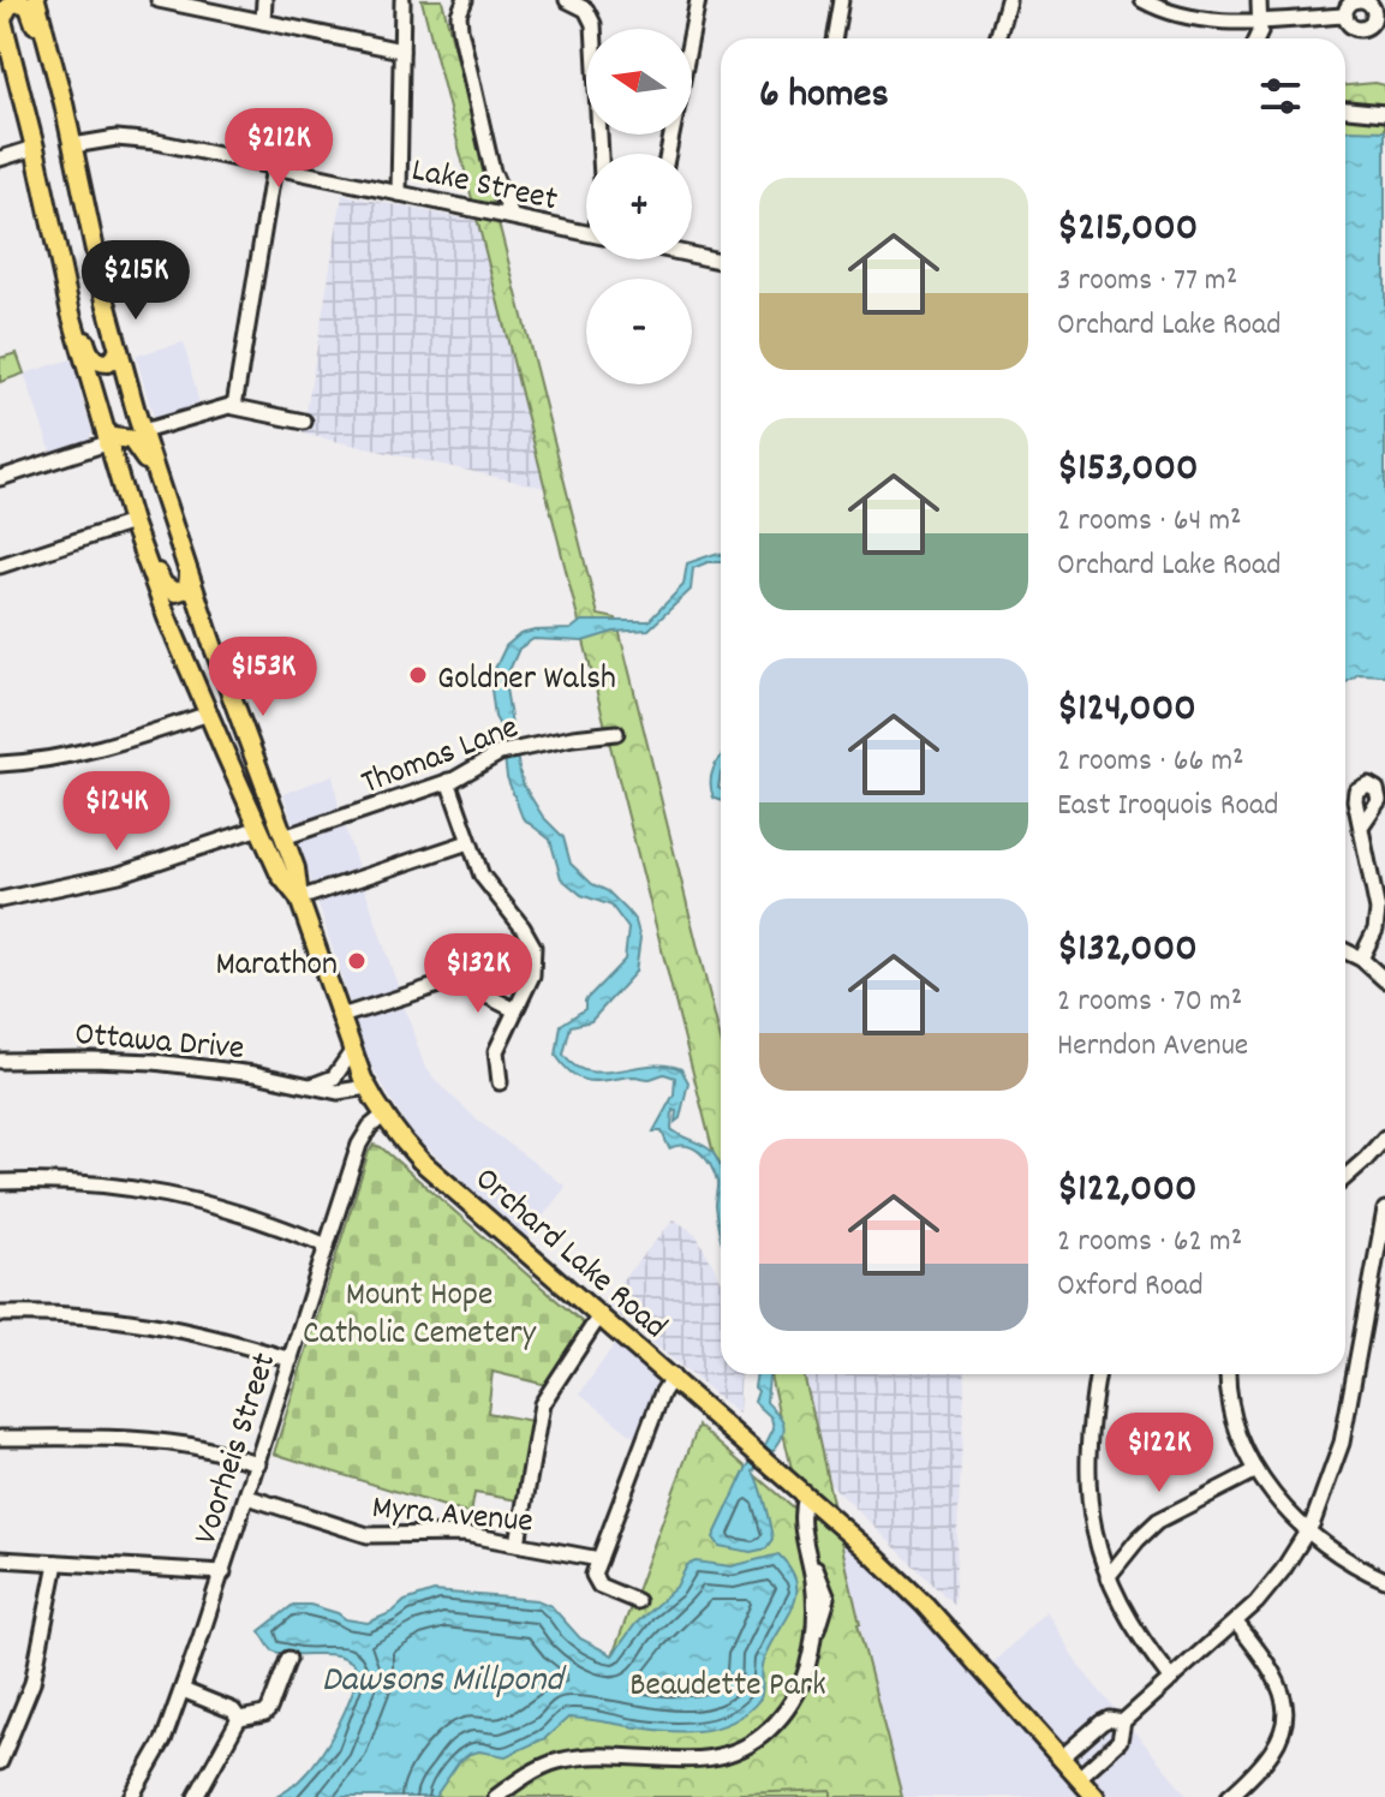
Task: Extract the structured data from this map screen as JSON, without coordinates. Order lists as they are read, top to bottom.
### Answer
{
  "streets": {
    "main road": ["Orchard Lake Road"],
    "street": [
      "Lake Street",
      "Thomas Lane",
      "Ottawa Drive",
      "Voorheis Street",
      "Myra Avenue"
    ]
  },
  "crossings": [
    ["Lake Street", "Orchard Lake Road"],
    ["Thomas Lane", "Orchard Lake Road"],
    ["Ottawa Drive", "Orchard Lake Road"],
    ["Orchard Lake Road", "Voorheis Street"],
    ["Voorheis Street", "Myra Avenue"]
  ],
  "water": ["Dawsons Millpond"],
  "parks": ["Mount Hope Catholic Cemetery", "Beaudette Park"],
  "places": ["Goldner Walsh", "Marathon"],
  "north": "left",
  "page": {
    "map_buttons": ["+", "−"],
    "heading": "6 homes",
    "price": [
      "$212K",
      "$215K",
      "$153K",
      "$124K",
      "$132K",
      "$122K"
    ],
    "list": [
      {
        "name": "$215,000",
        "note": "3 rooms · 77 m² · Orchard Lake Road"
      },
      {
        "name": "$153,000",
        "note": "2 rooms · 64 m² · Orchard Lake Road"
      },
      {
        "name": "$124,000",
        "note": "2 rooms · 66 m² · East Iroquois Road"
      },
      {
        "name": "$132,000",
        "note": "2 rooms · 70 m² · Herndon Avenue"
      },
      {
        "name": "$122,000",
        "note": "2 rooms · 62 m² · Oxford Road"
      }
    ]
  }
}
